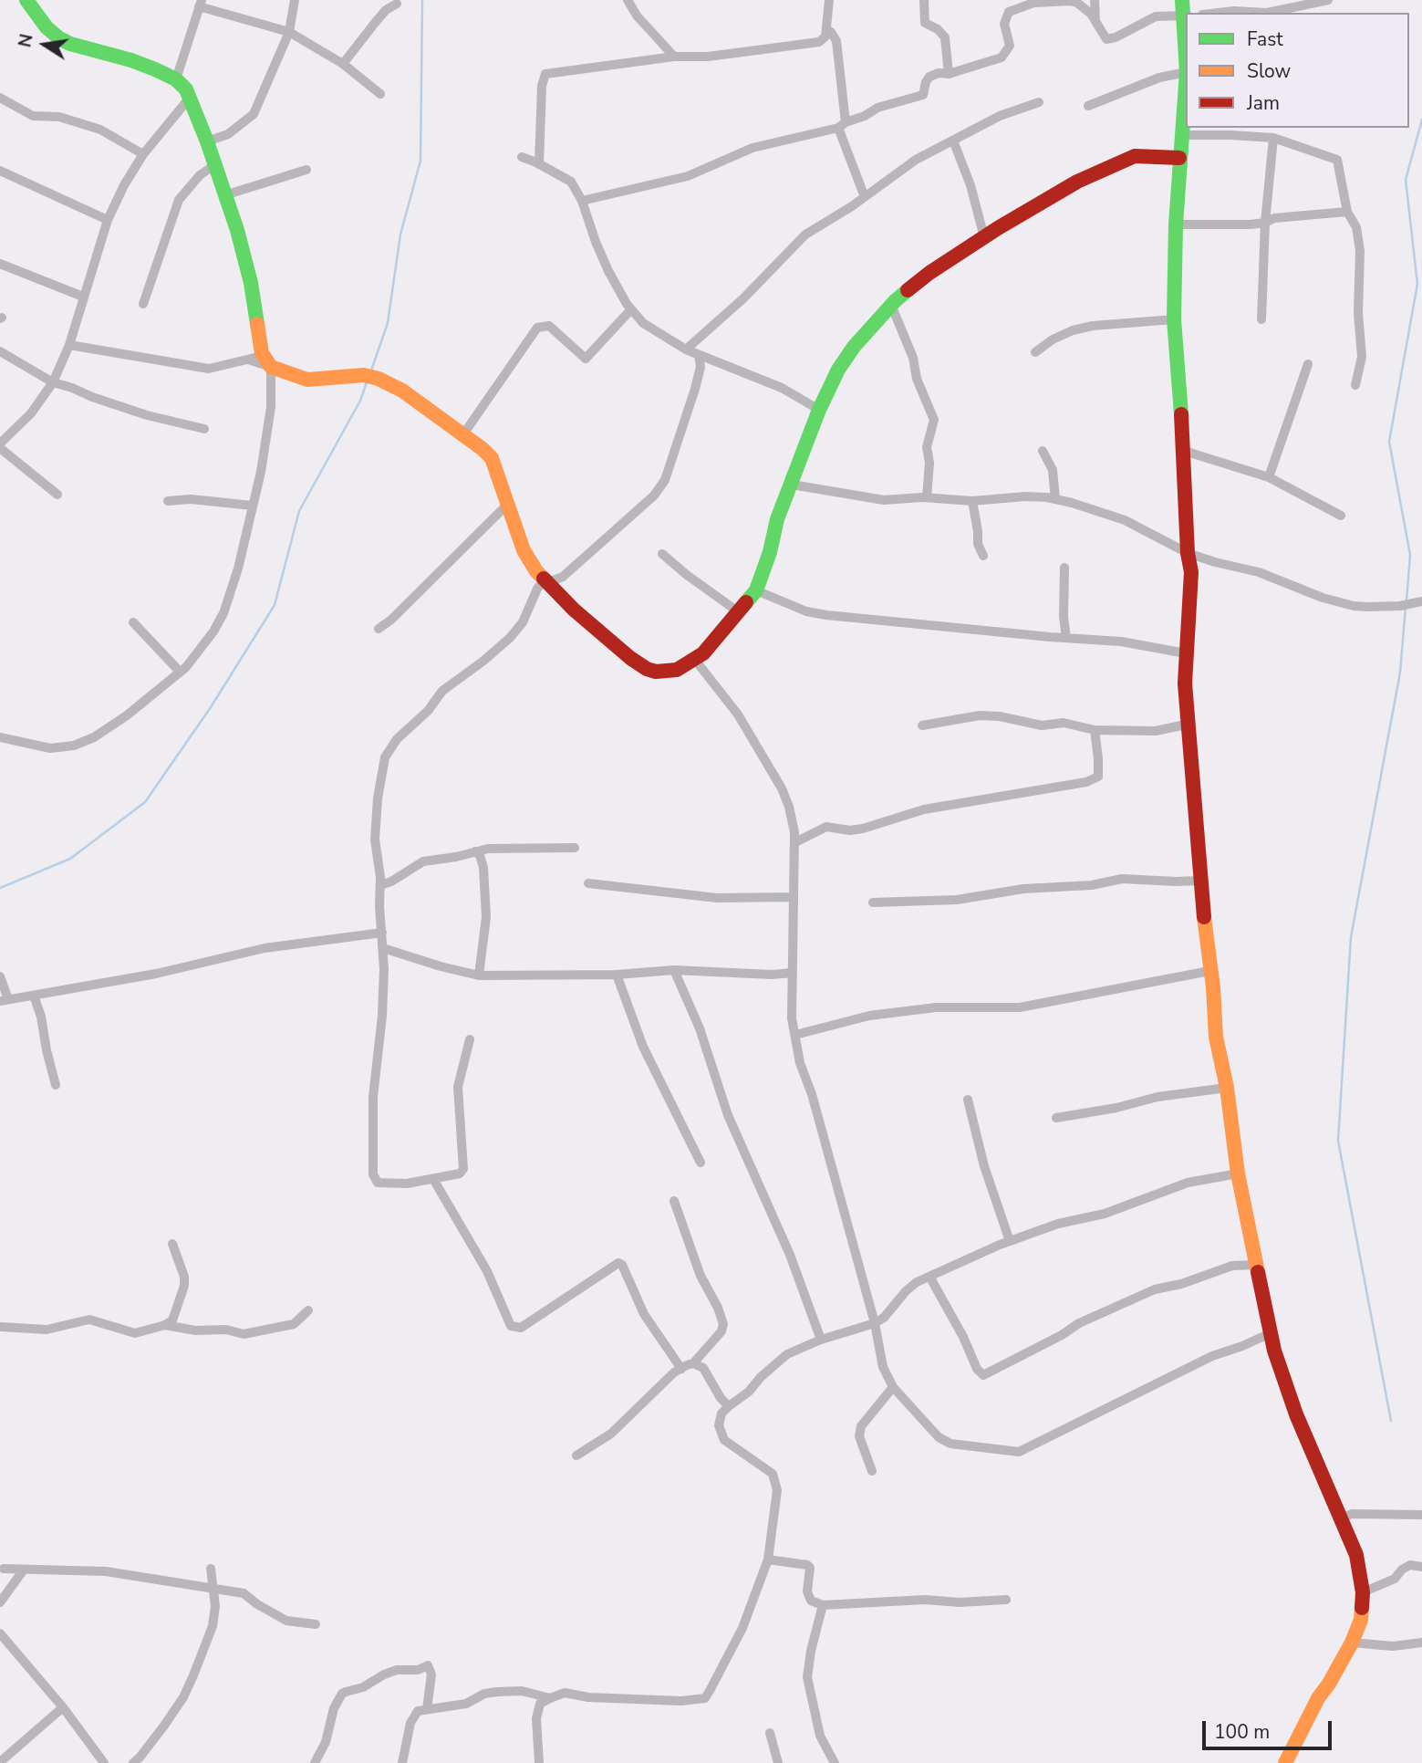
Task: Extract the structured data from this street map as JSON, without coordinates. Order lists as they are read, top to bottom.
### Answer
{
  "legend": ["Fast", "Slow", "Jam"],
  "scale_bar": "100 m",
  "north": "left"
}
